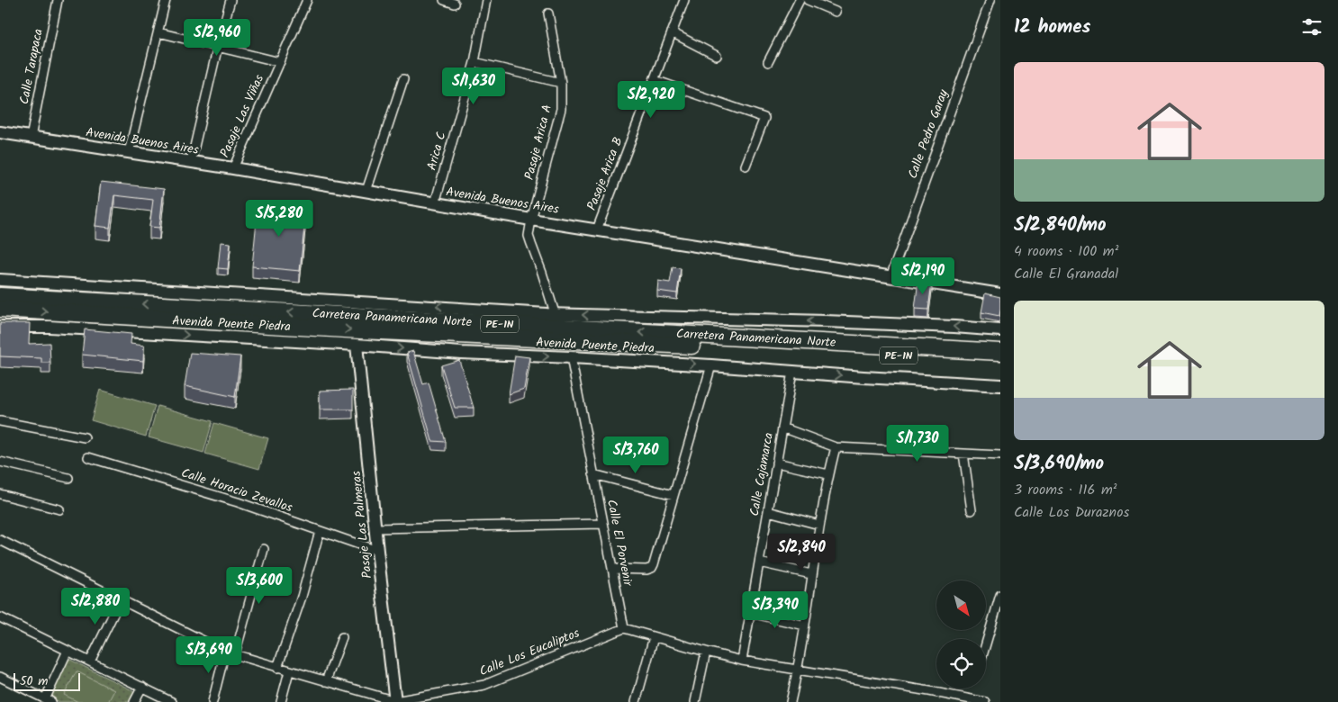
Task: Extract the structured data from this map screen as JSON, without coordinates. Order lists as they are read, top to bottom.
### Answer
{
  "streets": {
    "highway": ["Carretera Panamericana Norte", "PE-1N"],
    "main road": ["Avenida Buenos Aires", "Avenida Puente Piedra", "Pasaje Las Palmeras"],
    "street": [
      "Calle Tarapaca",
      "Pasaje Las Viñas",
      "Calle Pedro Garay",
      "Pasaje Arica A",
      "Arica C",
      "Pasaje Arica B",
      "Calle Cajamarca",
      "Calle Horacio Zevallos",
      "Calle El Porvenir",
      "Calle Los Eucaliptos"
    ]
  },
  "crossings": [
    ["Calle Tarapaca", "Avenida Buenos Aires"],
    ["Pasaje Las Viñas", "Avenida Buenos Aires"],
    ["Calle Pedro Garay", "Avenida Buenos Aires"],
    ["Avenida Buenos Aires", "Pasaje Arica A"],
    ["Avenida Buenos Aires", "Arica C"],
    ["Avenida Buenos Aires", "Pasaje Arica B"],
    ["Pasaje Arica A", "Carretera Panamericana Norte"],
    ["Avenida Puente Piedra", "Calle Cajamarca"],
    ["Avenida Puente Piedra", "Pasaje Las Palmeras"],
    ["Avenida Puente Piedra", "Calle El Porvenir"],
    ["Calle Horacio Zevallos", "Pasaje Las Palmeras"],
    ["Pasaje Las Palmeras", "Calle Los Eucaliptos"],
    ["Calle El Porvenir", "Calle Los Eucaliptos"]
  ],
  "scale_bar": "50 m",
  "north": "bottom right",
  "page": {
    "heading": "12 homes",
    "price": [
      "S/2,960",
      "S/1,630",
      "S/2,920",
      "S/5,280",
      "S/2,190",
      "S/1,730",
      "S/3,760",
      "S/2,840",
      "S/3,600",
      "S/2,880",
      "S/3,390",
      "S/3,690"
    ],
    "list": [
      {
        "name": "S/2,840/mo",
        "note": "4 rooms · 100 m² · Calle El Granadal"
      },
      {
        "name": "S/3,690/mo",
        "note": "3 rooms · 116 m² · Calle Los Duraznos"
      }
    ],
    "scale": "50 m"
  }
}
